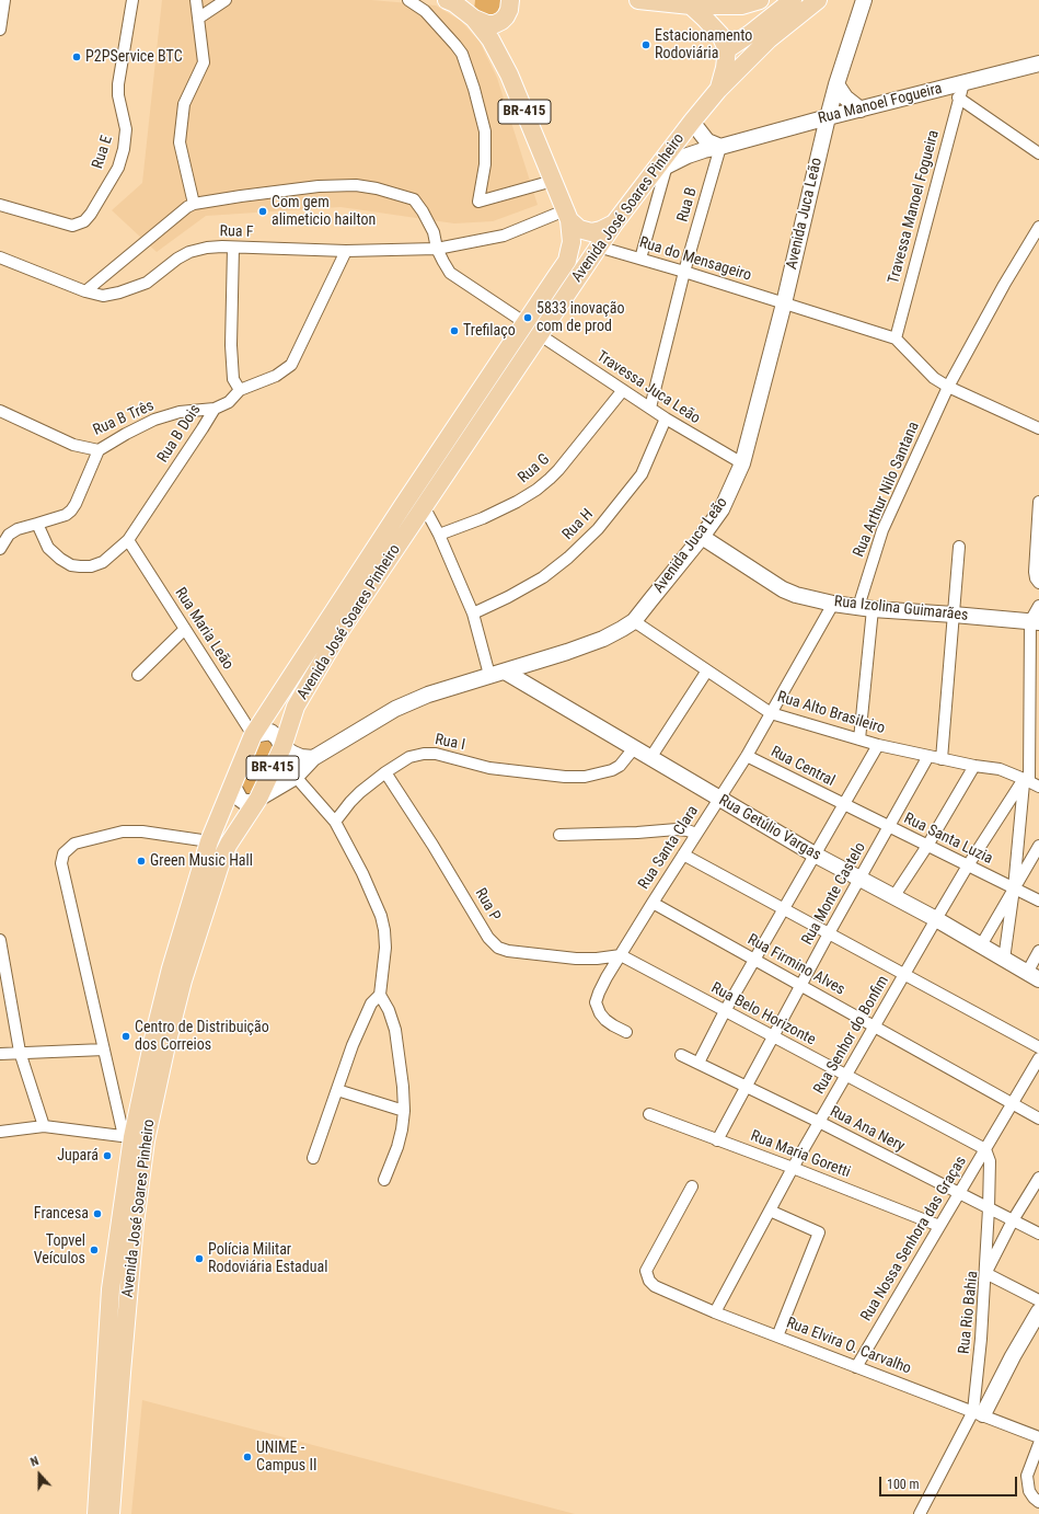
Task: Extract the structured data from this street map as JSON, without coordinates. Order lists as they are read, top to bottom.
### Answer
{
  "streets": {
    "main road": [
      "Rua Manoel Fogueira",
      "BR-415",
      "Avenida José Soares Pinheiro",
      "Avenida Juca Leão",
      "Rua Izolina Guimarães",
      "Rua Getúlio Vargas"
    ],
    "street": [
      "Rua E",
      "Rua B",
      "Travessa Manoel Fogueira",
      "Rua F",
      "Rua do Mensageiro",
      "Travessa Juca Leão",
      "Rua B Três",
      "Rua B Dois",
      "Rua G",
      "Rua Arthur Nilo Santana",
      "Rua H",
      "Rua Maria Leão",
      "Rua Alto Brasileiro",
      "Rua I",
      "Rua Central",
      "Rua Santa Luzia",
      "Rua Santa Clara",
      "Rua Monte Castelo",
      "Rua P",
      "Rua Firmino Alves",
      "Rua Belo Horizonte",
      "Rua Senhor do Bonfim",
      "Rua Ana Nery",
      "Rua Maria Goretti",
      "Rua Nossa Senhora das Graças",
      "Rua Rio Bahia",
      "Rua Elvira O. Carvalho"
    ]
  },
  "crossings": [
    ["Rua Manoel Fogueira", "Rua B"],
    ["Rua Manoel Fogueira", "Travessa Manoel Fogueira"],
    ["Rua Manoel Fogueira", "Avenida José Soares Pinheiro"],
    ["Rua Manoel Fogueira", "Avenida Juca Leão"],
    ["BR-415", "Avenida José Soares Pinheiro"],
    ["BR-415", "Rua F"],
    ["Rua B", "Rua do Mensageiro"],
    ["Avenida José Soares Pinheiro", "Avenida Juca Leão"],
    ["Avenida José Soares Pinheiro", "Rua F"],
    ["Avenida José Soares Pinheiro", "Rua do Mensageiro"],
    ["Avenida José Soares Pinheiro", "Travessa Juca Leão"],
    ["Avenida José Soares Pinheiro", "Rua Maria Leão"],
    ["Avenida Juca Leão", "Rua do Mensageiro"],
    ["Avenida Juca Leão", "Travessa Juca Leão"],
    ["Avenida Juca Leão", "Rua Izolina Guimarães"],
    ["Avenida Juca Leão", "Rua Alto Brasileiro"],
    ["Avenida Juca Leão", "Rua Getúlio Vargas"],
    ["Rua F", "Rua B Dois"],
    ["Travessa Juca Leão", "Rua G"],
    ["Travessa Juca Leão", "Rua H"],
    ["Rua B Três", "Rua B Dois"],
    ["Rua B Dois", "Rua Maria Leão"],
    ["Rua Arthur Nilo Santana", "Rua Izolina Guimarães"],
    ["Rua Arthur Nilo Santana", "Rua Alto Brasileiro"],
    ["Rua Izolina Guimarães", "Rua Santa Clara"],
    ["Rua Alto Brasileiro", "Rua Santa Clara"],
    ["Rua Alto Brasileiro", "Rua Monte Castelo"],
    ["Rua Alto Brasileiro", "Rua Senhor do Bonfim"],
    ["Rua I", "Rua Getúlio Vargas"],
    ["Rua I", "Rua P"],
    ["Rua Central", "Rua Santa Luzia"],
    ["Rua Central", "Rua Santa Clara"],
    ["Rua Getúlio Vargas", "Rua Santa Clara"],
    ["Rua Getúlio Vargas", "Rua Monte Castelo"],
    ["Rua Getúlio Vargas", "Rua Senhor do Bonfim"],
    ["Rua Santa Luzia", "Rua Monte Castelo"],
    ["Rua Santa Luzia", "Rua Senhor do Bonfim"],
    ["Rua Santa Clara", "Rua P"],
    ["Rua Santa Clara", "Rua Firmino Alves"],
    ["Rua Santa Clara", "Rua Belo Horizonte"],
    ["Rua Monte Castelo", "Rua Firmino Alves"],
    ["Rua Monte Castelo", "Rua Belo Horizonte"],
    ["Rua Monte Castelo", "Rua Ana Nery"],
    ["Rua Monte Castelo", "Rua Maria Goretti"],
    ["Rua P", "Rua Belo Horizonte"],
    ["Rua Firmino Alves", "Rua Senhor do Bonfim"],
    ["Rua Firmino Alves", "Rua Nossa Senhora das Graças"],
    ["Rua Belo Horizonte", "Rua Senhor do Bonfim"],
    ["Rua Belo Horizonte", "Rua Nossa Senhora das Graças"],
    ["Rua Senhor do Bonfim", "Rua Ana Nery"],
    ["Rua Senhor do Bonfim", "Rua Maria Goretti"],
    ["Rua Senhor do Bonfim", "Rua Elvira O. Carvalho"],
    ["Rua Ana Nery", "Rua Nossa Senhora das Graças"],
    ["Rua Ana Nery", "Rua Rio Bahia"],
    ["Rua Maria Goretti", "Rua Nossa Senhora das Graças"],
    ["Rua Nossa Senhora das Graças", "Rua Rio Bahia"],
    ["Rua Nossa Senhora das Graças", "Rua Elvira O. Carvalho"],
    ["Rua Rio Bahia", "Rua Elvira O. Carvalho"]
  ],
  "places": [
    "Estacionamento Rodoviária",
    "P2PService BTC",
    "Com gem alimeticio hailton",
    "5833 inovação com de prod",
    "Trefilaço",
    "Green Music Hall",
    "Centro de Distribuição dos Correios",
    "Jupará",
    "Francesa",
    "Topvel Veículos",
    "Polícia Militar Rodoviária Estadual",
    "UNIME - Campus II"
  ],
  "scale_bar": "100 m",
  "north": "top"
}
